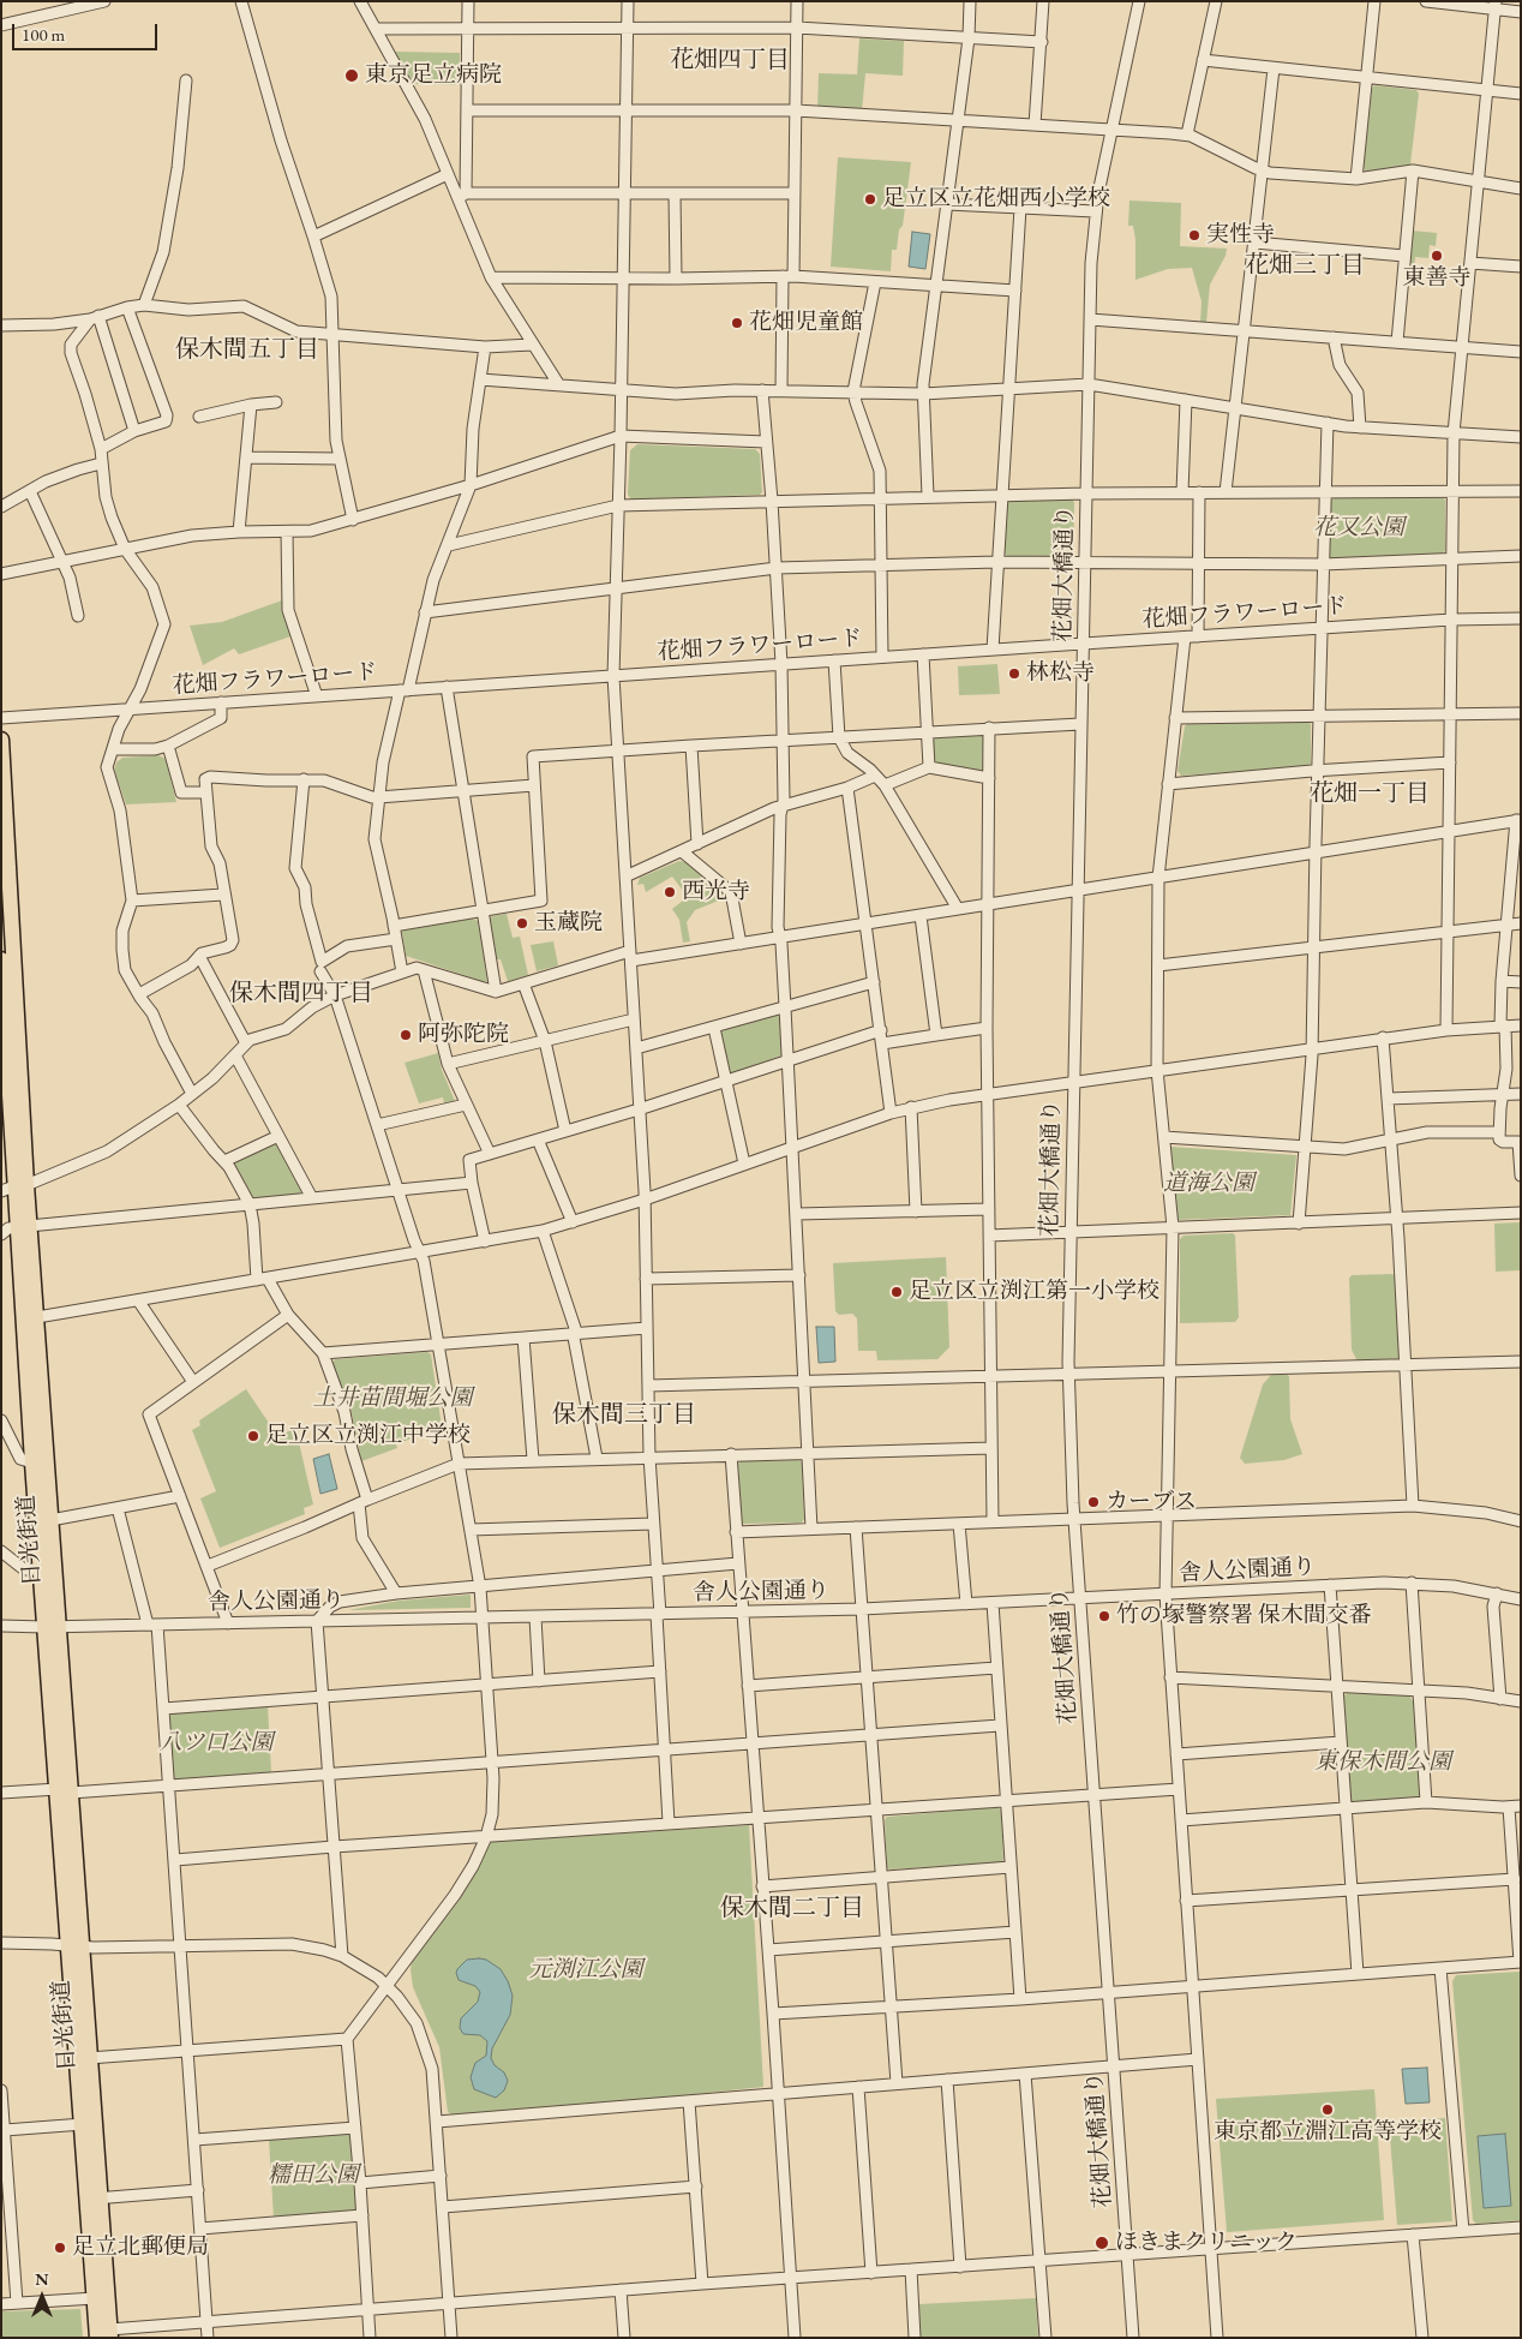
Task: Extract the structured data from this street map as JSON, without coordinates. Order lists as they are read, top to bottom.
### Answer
{
  "streets": {
    "highway": ["日光街道"],
    "street": ["花畑大橋通り", "花畑フラワーロード", "舎人公園通り"]
  },
  "crossings": [
    ["花畑大橋通り", "花畑フラワーロード"],
    ["花畑大橋通り", "舎人公園通り"],
    ["日光街道", "舎人公園通り"]
  ],
  "districts": [
    "花畑四丁目",
    "花畑三丁目",
    "保木間五丁目",
    "花畑一丁目",
    "保木間四丁目",
    "保木間三丁目",
    "保木間二丁目"
  ],
  "parks": [
    "花又公園",
    "道海公園",
    "土井苗間堀公園",
    "八ツ口公園",
    "東保木間公園",
    "元渕江公園",
    "糯田公園"
  ],
  "places": [
    "東京足立病院",
    "足立区立花畑西小学校",
    "実性寺",
    "東善寺",
    "花畑児童館",
    "林松寺",
    "西光寺",
    "玉蔵院",
    "阿弥陀院",
    "足立区立渕江第一小学校",
    "足立区立渕江中学校",
    "カーブス",
    "竹の塚警察署 保木間交番",
    "東京都立淵江高等学校",
    "ほきまクリニック",
    "足立北郵便局"
  ],
  "scale_bar": "100 m",
  "north": "top"
}
